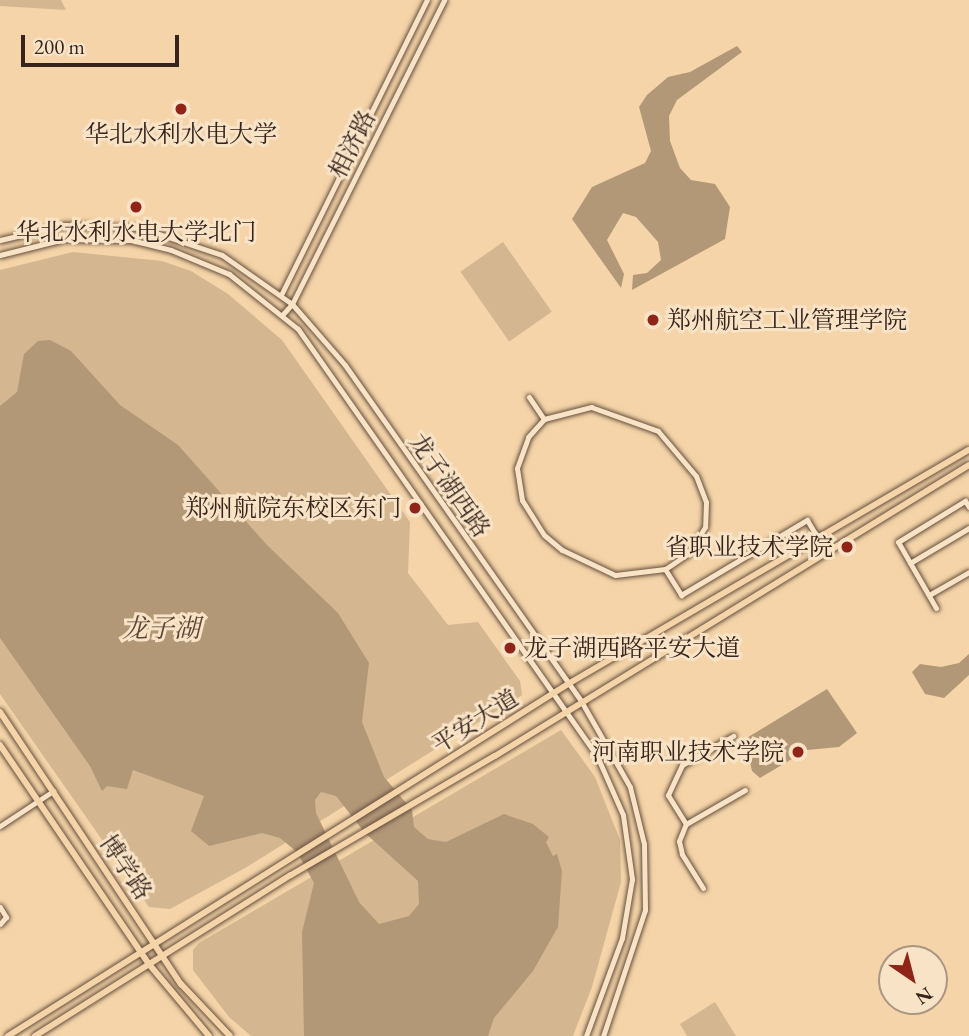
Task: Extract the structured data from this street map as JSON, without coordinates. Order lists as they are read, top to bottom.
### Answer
{
  "streets": {
    "main road": ["平安大道", "博学路"],
    "street": ["相济路", "龙子湖西路"]
  },
  "crossings": [
    ["相济路", "龙子湖西路"],
    ["龙子湖西路", "平安大道"],
    ["平安大道", "博学路"]
  ],
  "water": ["龙子湖"],
  "places": [
    "华北水利水电大学",
    "华北水利水电大学北门",
    "郑州航空工业管理学院",
    "郑州航院东校区东门",
    "省职业技术学院",
    "龙子湖西路平安大道",
    "河南职业技术学院"
  ],
  "scale_bar": "200 m",
  "north": "bottom right"
}
